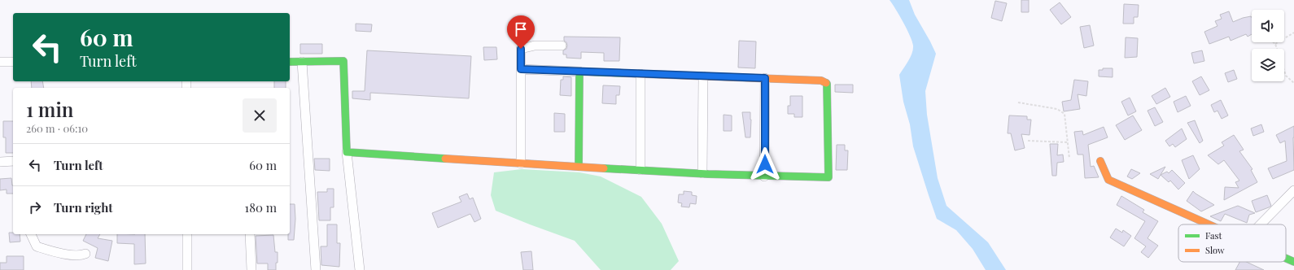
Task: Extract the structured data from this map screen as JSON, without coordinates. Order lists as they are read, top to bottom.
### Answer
{
  "legend": ["Fast", "Slow"],
  "page": {
    "turn": ["60 m", "Turn left"],
    "heading": ["1 min", "260 m · 06:10"],
    "list": [
      {
        "name": "Turn left",
        "value": "60 m"
      },
      {
        "name": "Turn right",
        "value": "180 m"
      }
    ]
  }
}
